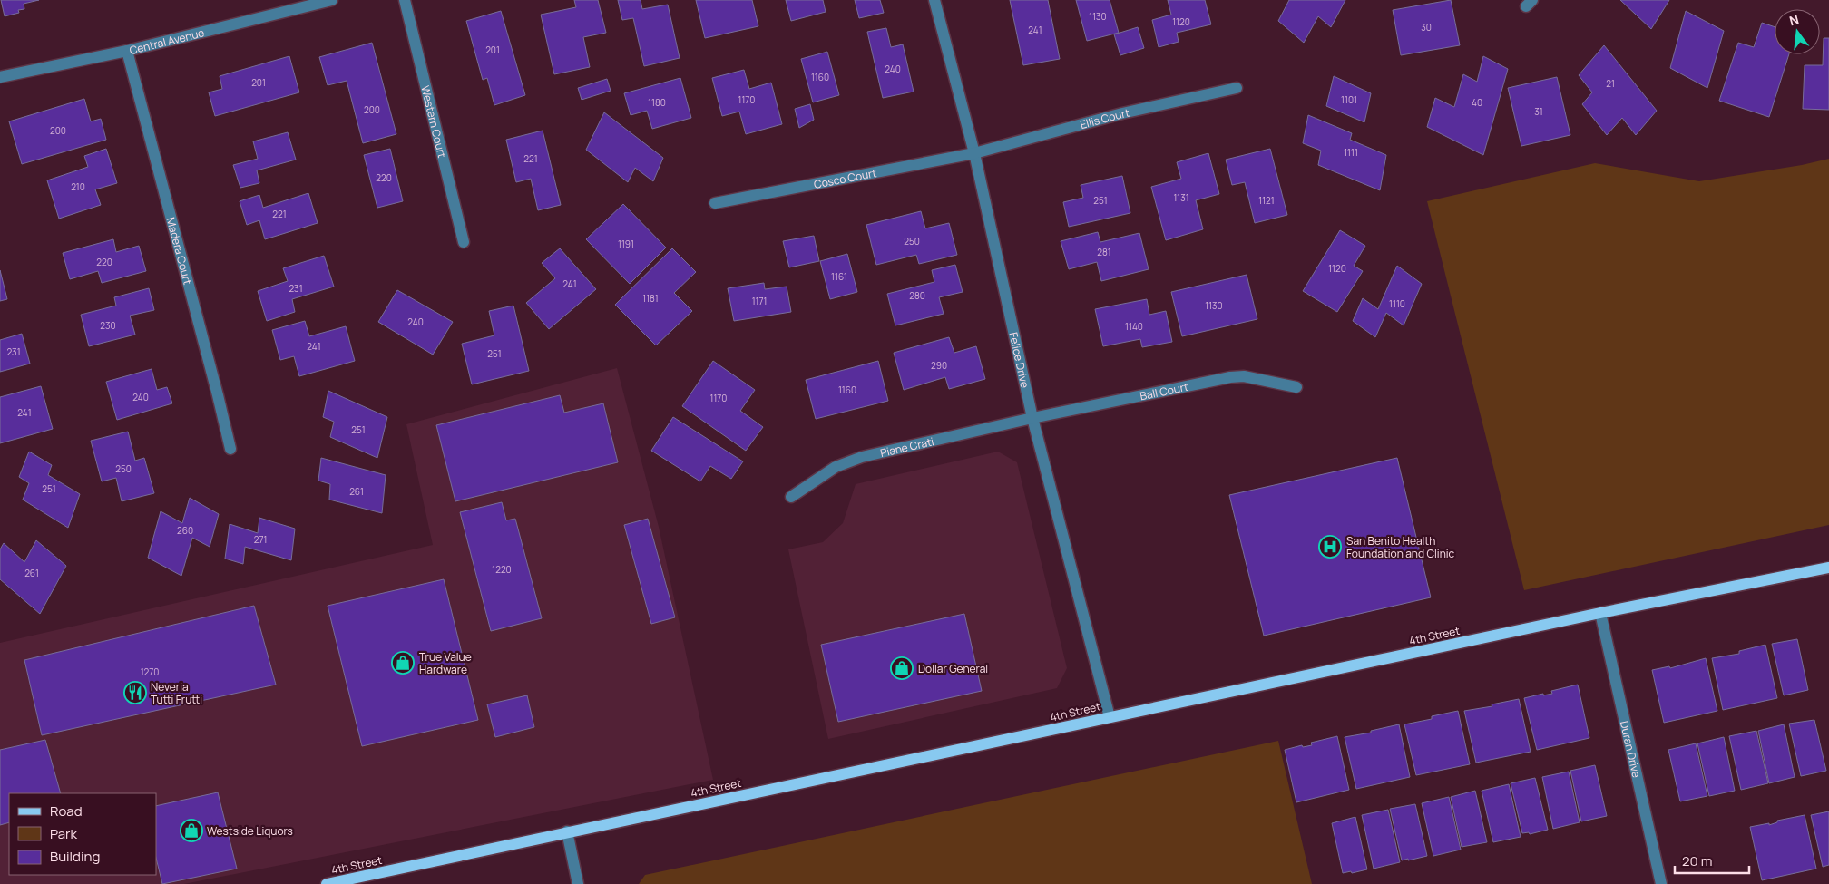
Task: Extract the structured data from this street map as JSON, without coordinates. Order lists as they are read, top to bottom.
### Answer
{
  "streets": {
    "main road": ["4th Street"],
    "street": [
      "Central Avenue",
      "Ellis Court",
      "Western Court",
      "Cosco Court",
      "Madera Court",
      "Felice Drive",
      "Ball Court",
      "Piane Crati",
      "Duran Drive"
    ]
  },
  "crossings": [
    ["Central Avenue", "Madera Court"],
    ["Ellis Court", "Cosco Court"],
    ["Ellis Court", "Felice Drive"],
    ["Cosco Court", "Felice Drive"],
    ["Felice Drive", "Ball Court"],
    ["Felice Drive", "Piane Crati"],
    ["Felice Drive", "4th Street"],
    ["Ball Court", "Piane Crati"],
    ["4th Street", "Duran Drive"]
  ],
  "places": {
    "hospital": ["San Benito Health Foundation and Clinic"],
    "shop": ["True Value Hardware", "Dollar General", "Westside Liquors"],
    "restaurant": ["Neveria Tutti Frutti"]
  },
  "house_numbers": [
    "1130",
    "1120",
    "30",
    "241",
    "201",
    "240",
    "1160",
    "201",
    "21",
    "1170",
    "1101",
    "1180",
    "40",
    "200",
    "31",
    "200",
    "1111",
    "221",
    "220",
    "210",
    "1131",
    "251",
    "1121",
    "221",
    "250",
    "1191",
    "281",
    "220",
    "1120",
    "1161",
    "241",
    "231",
    "280",
    "1181",
    "1171",
    "1110",
    "1130",
    "240",
    "230",
    "1140",
    "241",
    "231",
    "251",
    "290",
    "1160",
    "240",
    "1170",
    "241",
    "251",
    "250",
    "251",
    "261",
    "260",
    "271",
    "1220",
    "261",
    "1270"
  ],
  "legend": ["Road", "Park", "Building"],
  "scale_bar": "20 m",
  "north": "top"
}
